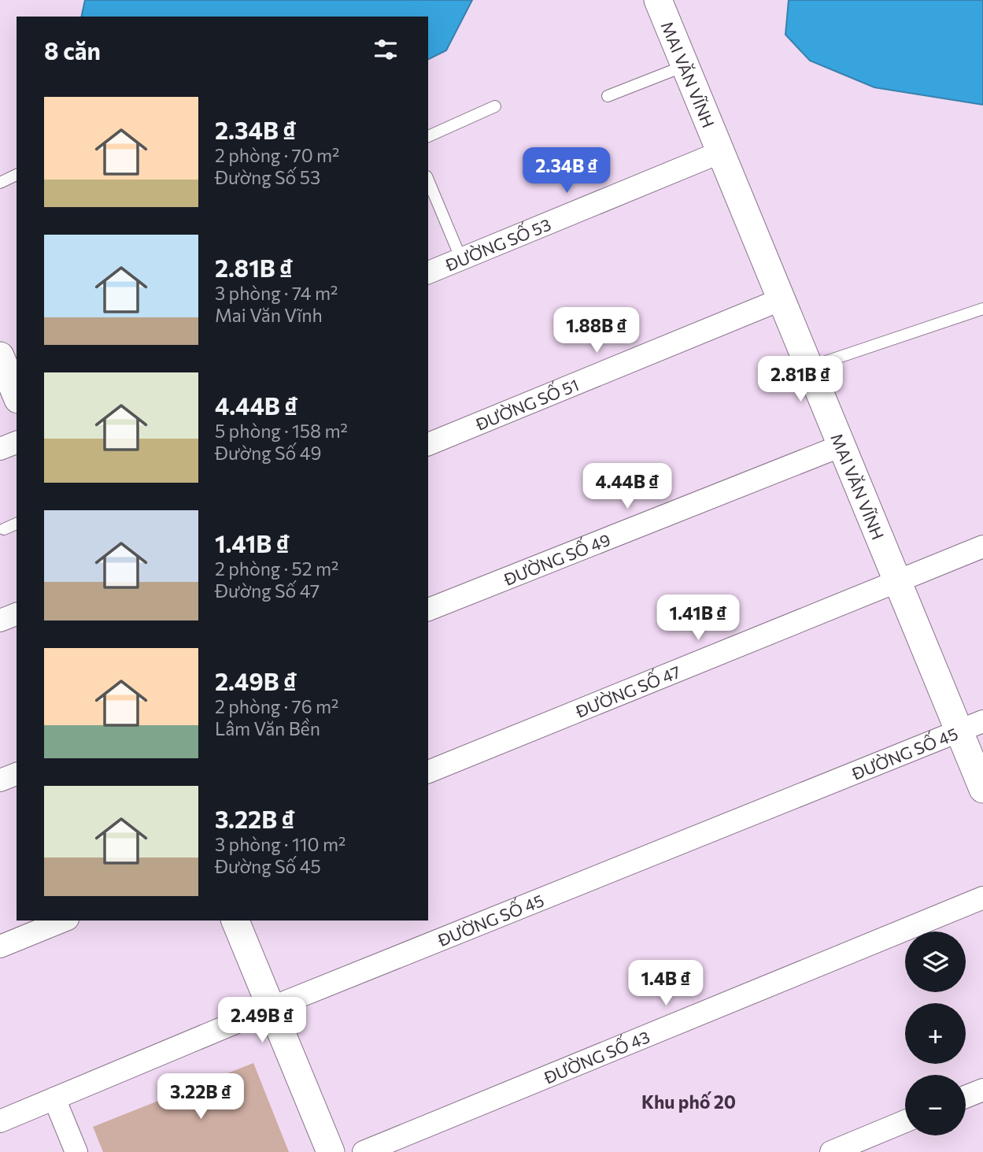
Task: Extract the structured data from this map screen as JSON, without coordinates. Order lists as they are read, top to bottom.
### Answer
{
  "streets": {
    "street": [
      "MAI VĂN VĨNH",
      "ĐƯỜNG SỐ 53",
      "ĐƯỜNG SỐ 51",
      "ĐƯỜNG SỐ 49",
      "ĐƯỜNG SỐ 47",
      "ĐƯỜNG SỐ 45",
      "ĐƯỜNG SỐ 43"
    ]
  },
  "crossings": [
    ["MAI VĂN VĨNH", "ĐƯỜNG SỐ 53"],
    ["MAI VĂN VĨNH", "ĐƯỜNG SỐ 51"],
    ["MAI VĂN VĨNH", "ĐƯỜNG SỐ 49"],
    ["MAI VĂN VĨNH", "ĐƯỜNG SỐ 47"],
    ["MAI VĂN VĨNH", "ĐƯỜNG SỐ 45"]
  ],
  "districts": ["Khu phố 20"],
  "page": {
    "heading": "8 căn",
    "list": [
      {
        "name": "2.34B ₫",
        "note": "2 phòng · 70 m² · Đường Số 53"
      },
      {
        "name": "2.81B ₫",
        "note": "3 phòng · 74 m² · Mai Văn Vĩnh"
      },
      {
        "name": "4.44B ₫",
        "note": "5 phòng · 158 m² · Đường Số 49"
      },
      {
        "name": "1.41B ₫",
        "note": "2 phòng · 52 m² · Đường Số 47"
      },
      {
        "name": "2.49B ₫",
        "note": "2 phòng · 76 m² · Lâm Văn Bền"
      },
      {
        "name": "3.22B ₫",
        "note": "3 phòng · 110 m² · Đường Số 45"
      }
    ],
    "price": [
      "2.34B ₫",
      "1.88B ₫",
      "2.81B ₫",
      "4.44B ₫",
      "1.41B ₫",
      "1.4B ₫",
      "2.49B ₫",
      "3.22B ₫"
    ],
    "map_buttons": ["+", "−"]
  }
}
